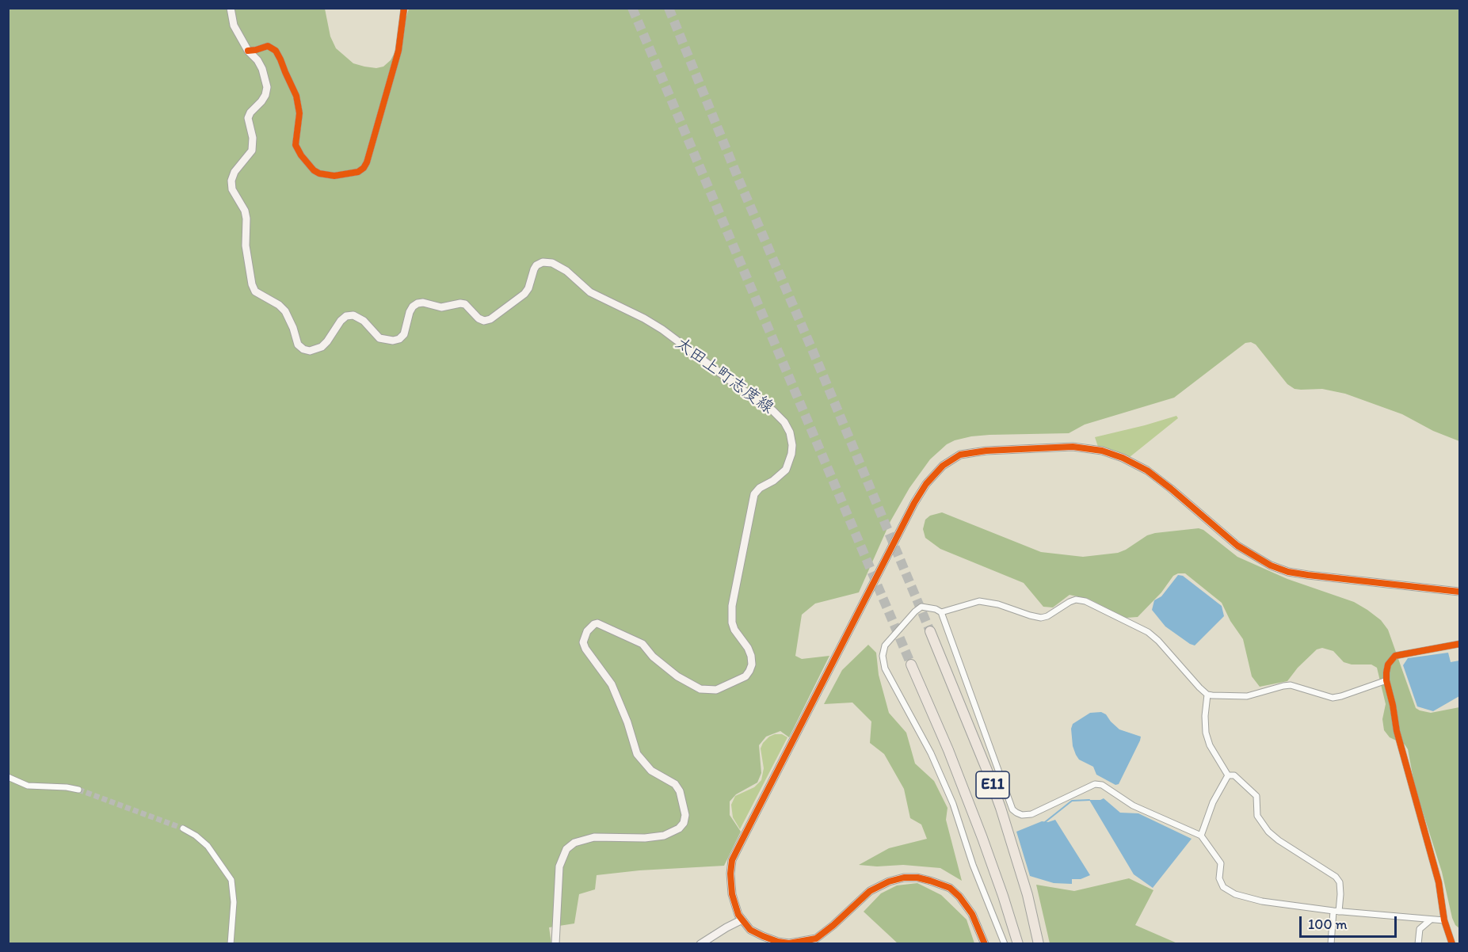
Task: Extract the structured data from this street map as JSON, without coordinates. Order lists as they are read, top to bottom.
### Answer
{
  "streets": {
    "highway": ["E11"],
    "main road": ["太田上町志度線"]
  },
  "scale_bar": "100 m"
}
